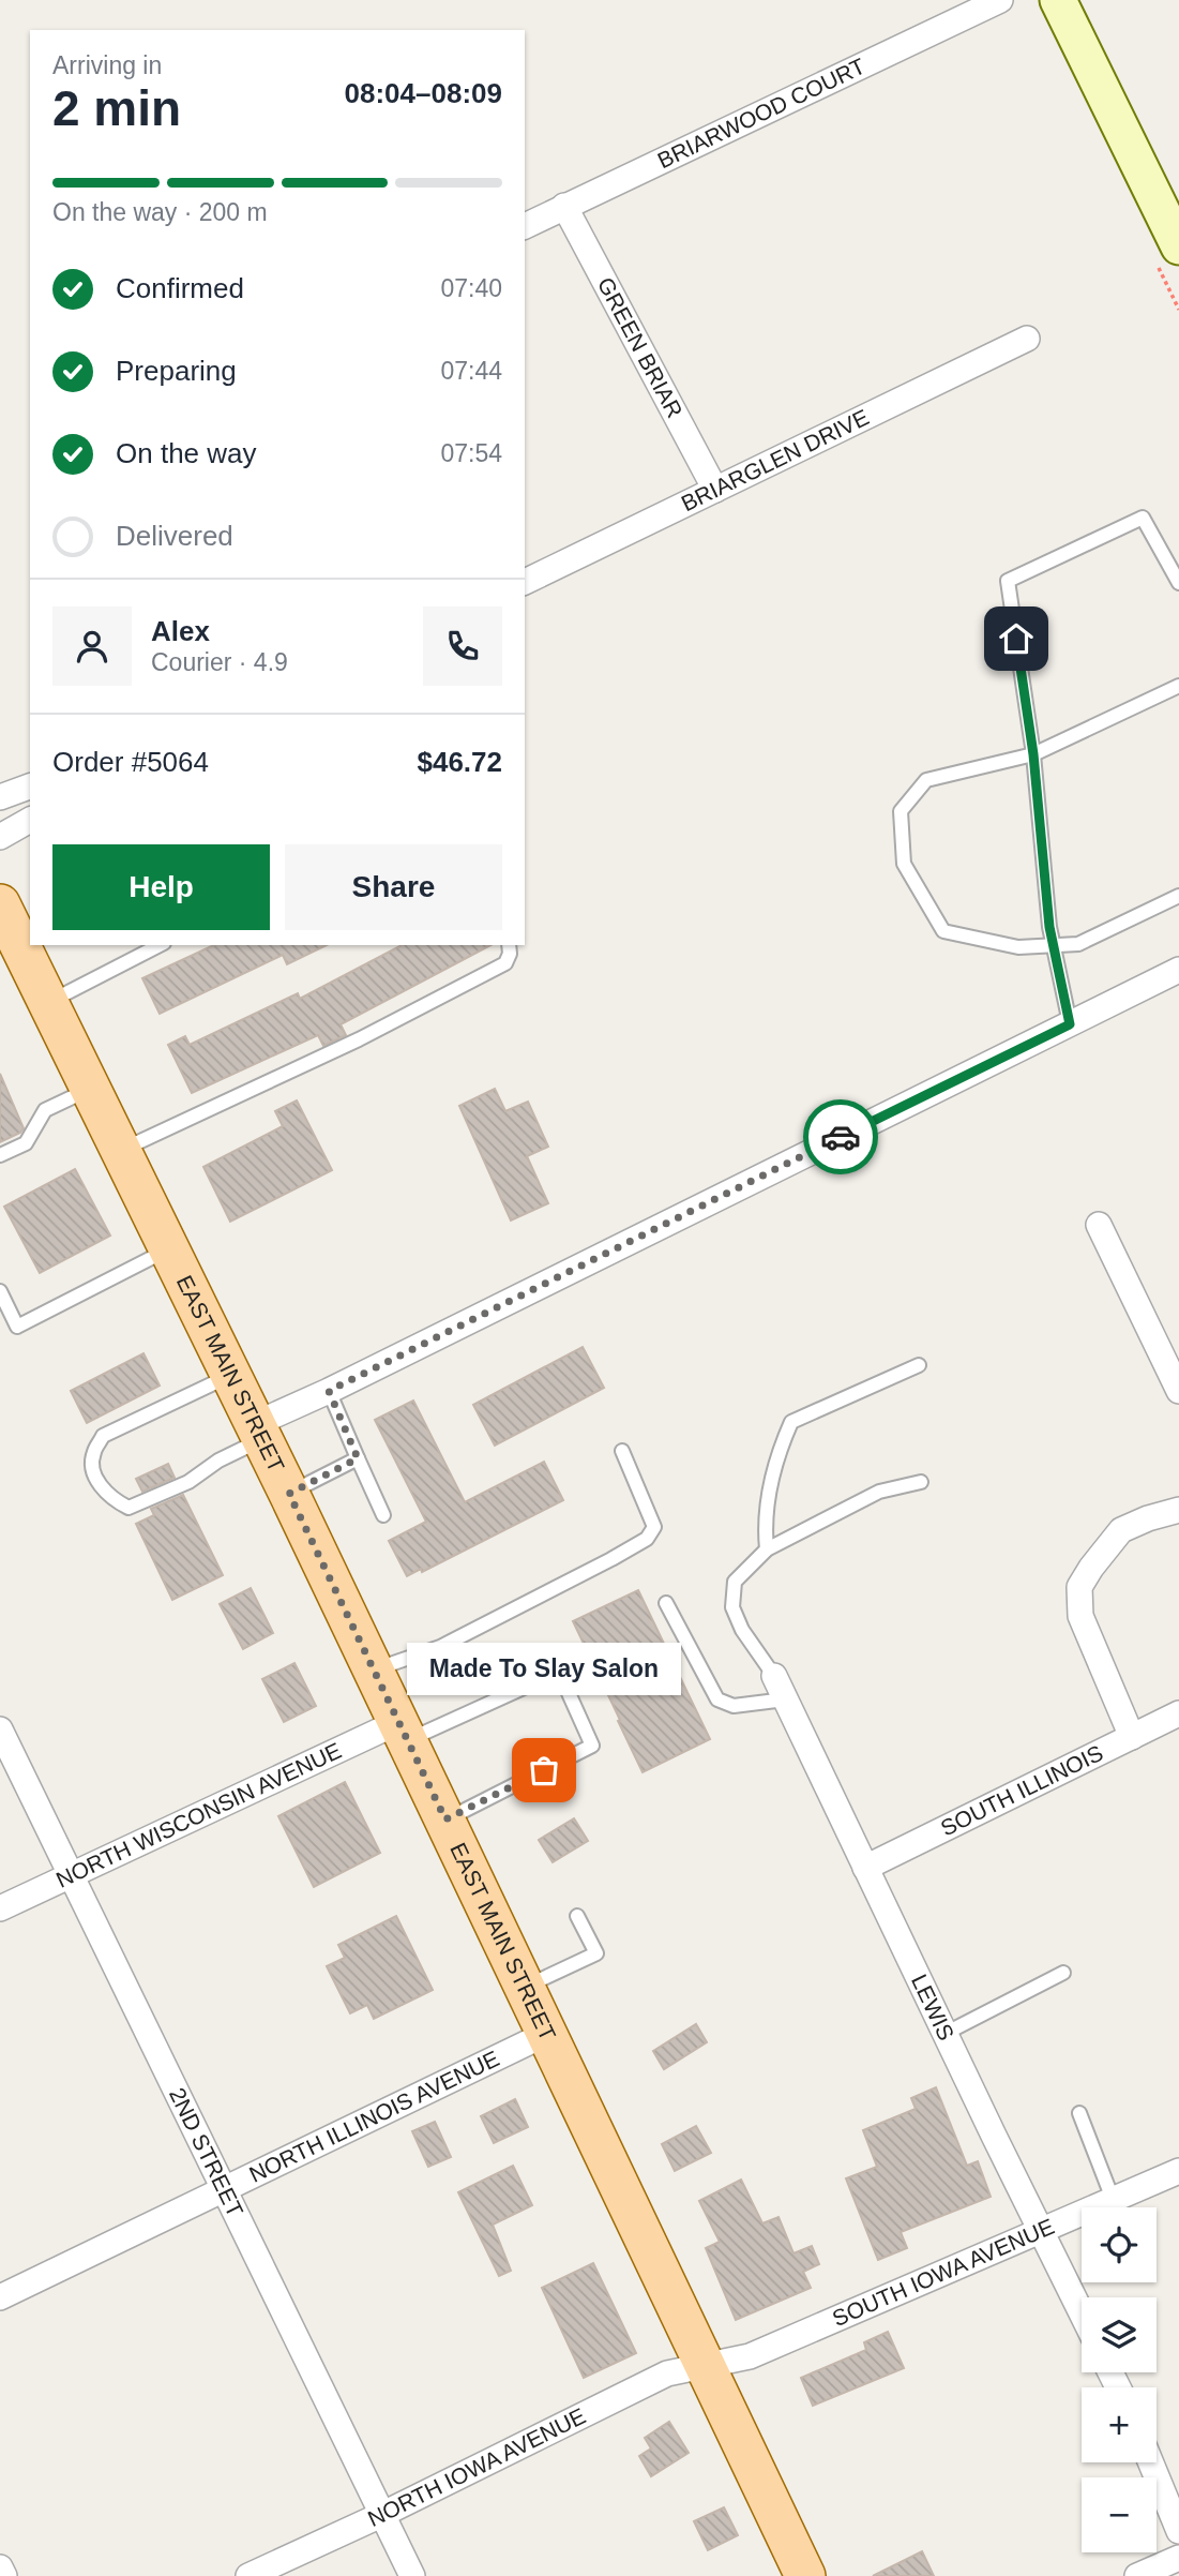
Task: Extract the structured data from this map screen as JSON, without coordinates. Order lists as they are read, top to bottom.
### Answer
{
  "streets": {
    "main road": ["EAST MAIN STREET"],
    "street": [
      "BRIARWOOD COURT",
      "GREEN BRIAR",
      "BRIARGLEN DRIVE",
      "SOUTH ILLINOIS",
      "NORTH WISCONSIN AVENUE",
      "LEWIS",
      "NORTH ILLINOIS AVENUE",
      "2ND STREET",
      "SOUTH IOWA AVENUE",
      "NORTH IOWA AVENUE"
    ]
  },
  "crossings": [
    ["BRIARWOOD COURT", "GREEN BRIAR"],
    ["GREEN BRIAR", "BRIARGLEN DRIVE"],
    ["EAST MAIN STREET", "NORTH WISCONSIN AVENUE"],
    ["EAST MAIN STREET", "NORTH ILLINOIS AVENUE"],
    ["EAST MAIN STREET", "SOUTH IOWA AVENUE"],
    ["EAST MAIN STREET", "NORTH IOWA AVENUE"],
    ["SOUTH ILLINOIS", "LEWIS"],
    ["NORTH WISCONSIN AVENUE", "2ND STREET"],
    ["LEWIS", "SOUTH IOWA AVENUE"],
    ["NORTH ILLINOIS AVENUE", "2ND STREET"],
    ["2ND STREET", "NORTH IOWA AVENUE"],
    ["SOUTH IOWA AVENUE", "NORTH IOWA AVENUE"]
  ],
  "places": ["Made To Slay Salon"],
  "page": {
    "heading": ["2 min", "Arriving in", "08:04–08:09"],
    "panel": [
      "Alex",
      "Courier · 4.9",
      "Order #5064",
      "$46.72"
    ],
    "bar": "On the way · 200 m",
    "list": [
      ["Confirmed", "07:40"],
      ["Preparing", "07:44"],
      ["On the way", "07:54"],
      "Delivered"
    ],
    "buttons": ["Help", "Share"],
    "bubble": "Made To Slay Salon",
    "map_buttons": ["+", "−"]
  }
}
